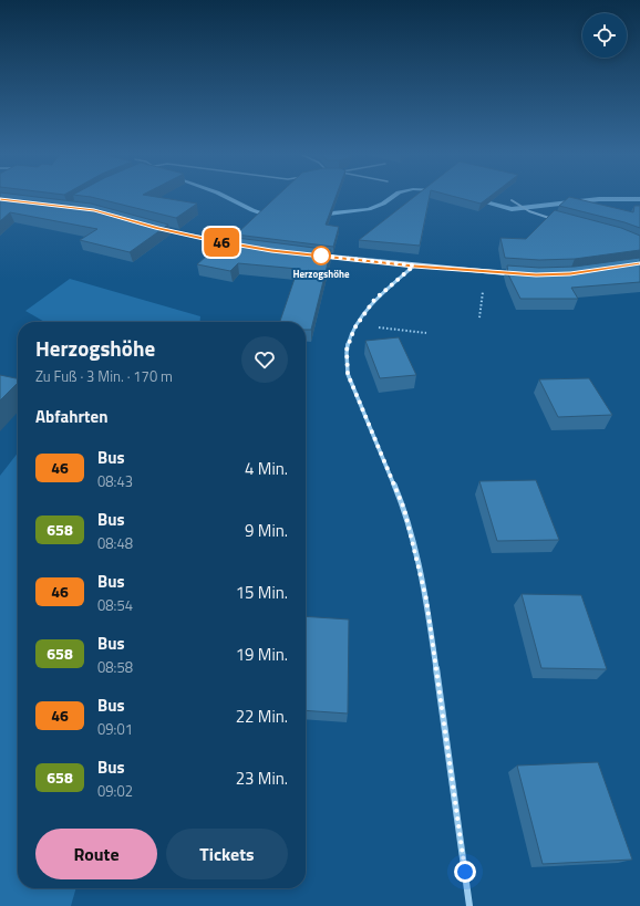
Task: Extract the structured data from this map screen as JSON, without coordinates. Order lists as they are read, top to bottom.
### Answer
{
  "places": ["Herzogshöhe"],
  "lines": ["bus line 46"],
  "page": {
    "on_map": "46",
    "heading": [
      ["Herzogshöhe", "Zu Fuß · 3 Min. · 170 m"],
      "Abfahrten"
    ],
    "list": [
      {
        "mark": "46",
        "name": "Bus",
        "note": "08:43",
        "value": "4 Min."
      },
      {
        "mark": "658",
        "name": "Bus",
        "note": "08:48",
        "value": "9 Min."
      },
      {
        "mark": "46",
        "name": "Bus",
        "note": "08:54",
        "value": "15 Min."
      },
      {
        "mark": "658",
        "name": "Bus",
        "note": "08:58",
        "value": "19 Min."
      },
      {
        "mark": "46",
        "name": "Bus",
        "note": "09:01",
        "value": "22 Min."
      },
      {
        "mark": "658",
        "name": "Bus",
        "note": "09:02",
        "value": "23 Min."
      }
    ],
    "buttons": ["Route", "Tickets"]
  }
}
